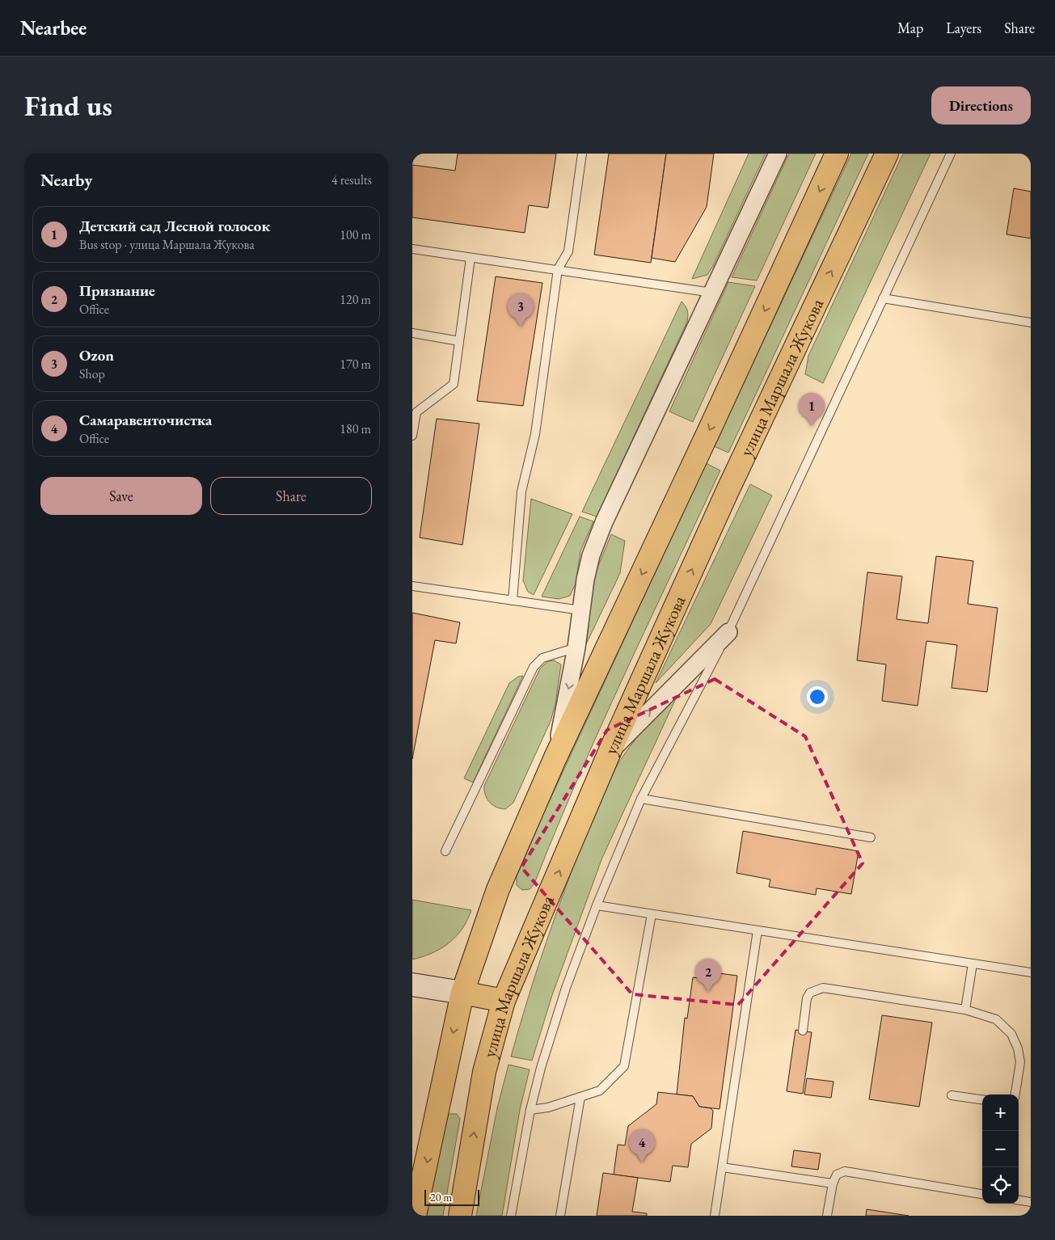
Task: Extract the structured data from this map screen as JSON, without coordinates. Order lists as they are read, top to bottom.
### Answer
{
  "streets": {
    "main road": ["улица Маршала Жукова"]
  },
  "scale_bar": "20 m",
  "page": {
    "header": "Nearbee",
    "nav": ["Map", "Layers", "Share"],
    "buttons": [
      "Directions",
      ["Save", "Share"]
    ],
    "title": "Find us",
    "heading": ["Nearby", "4 results"],
    "list": [
      {
        "mark": "1",
        "name": "Детский сад Лесной голосок",
        "note": "Bus stop · улица Маршала Жукова",
        "value": "100 m"
      },
      {
        "mark": "2",
        "name": "Признание",
        "note": "Office",
        "value": "120 m"
      },
      {
        "mark": "3",
        "name": "Ozon",
        "note": "Shop",
        "value": "170 m"
      },
      {
        "mark": "4",
        "name": "Самаравенточистка",
        "note": "Office",
        "value": "180 m"
      }
    ],
    "pins": [
      "3",
      "1",
      "2",
      "4"
    ],
    "map_buttons": ["+", "−"],
    "scale": "20 m"
  }
}
